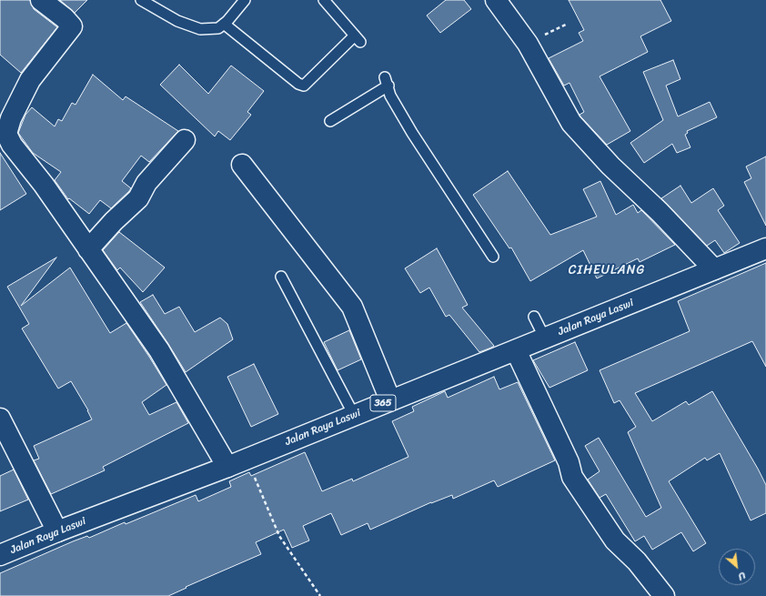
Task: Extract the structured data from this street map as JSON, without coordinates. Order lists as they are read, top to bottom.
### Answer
{
  "streets": {
    "street": ["Jalan Raya Laswi", "365"]
  },
  "districts": ["CIHEULANG"],
  "north": "bottom right"
}
